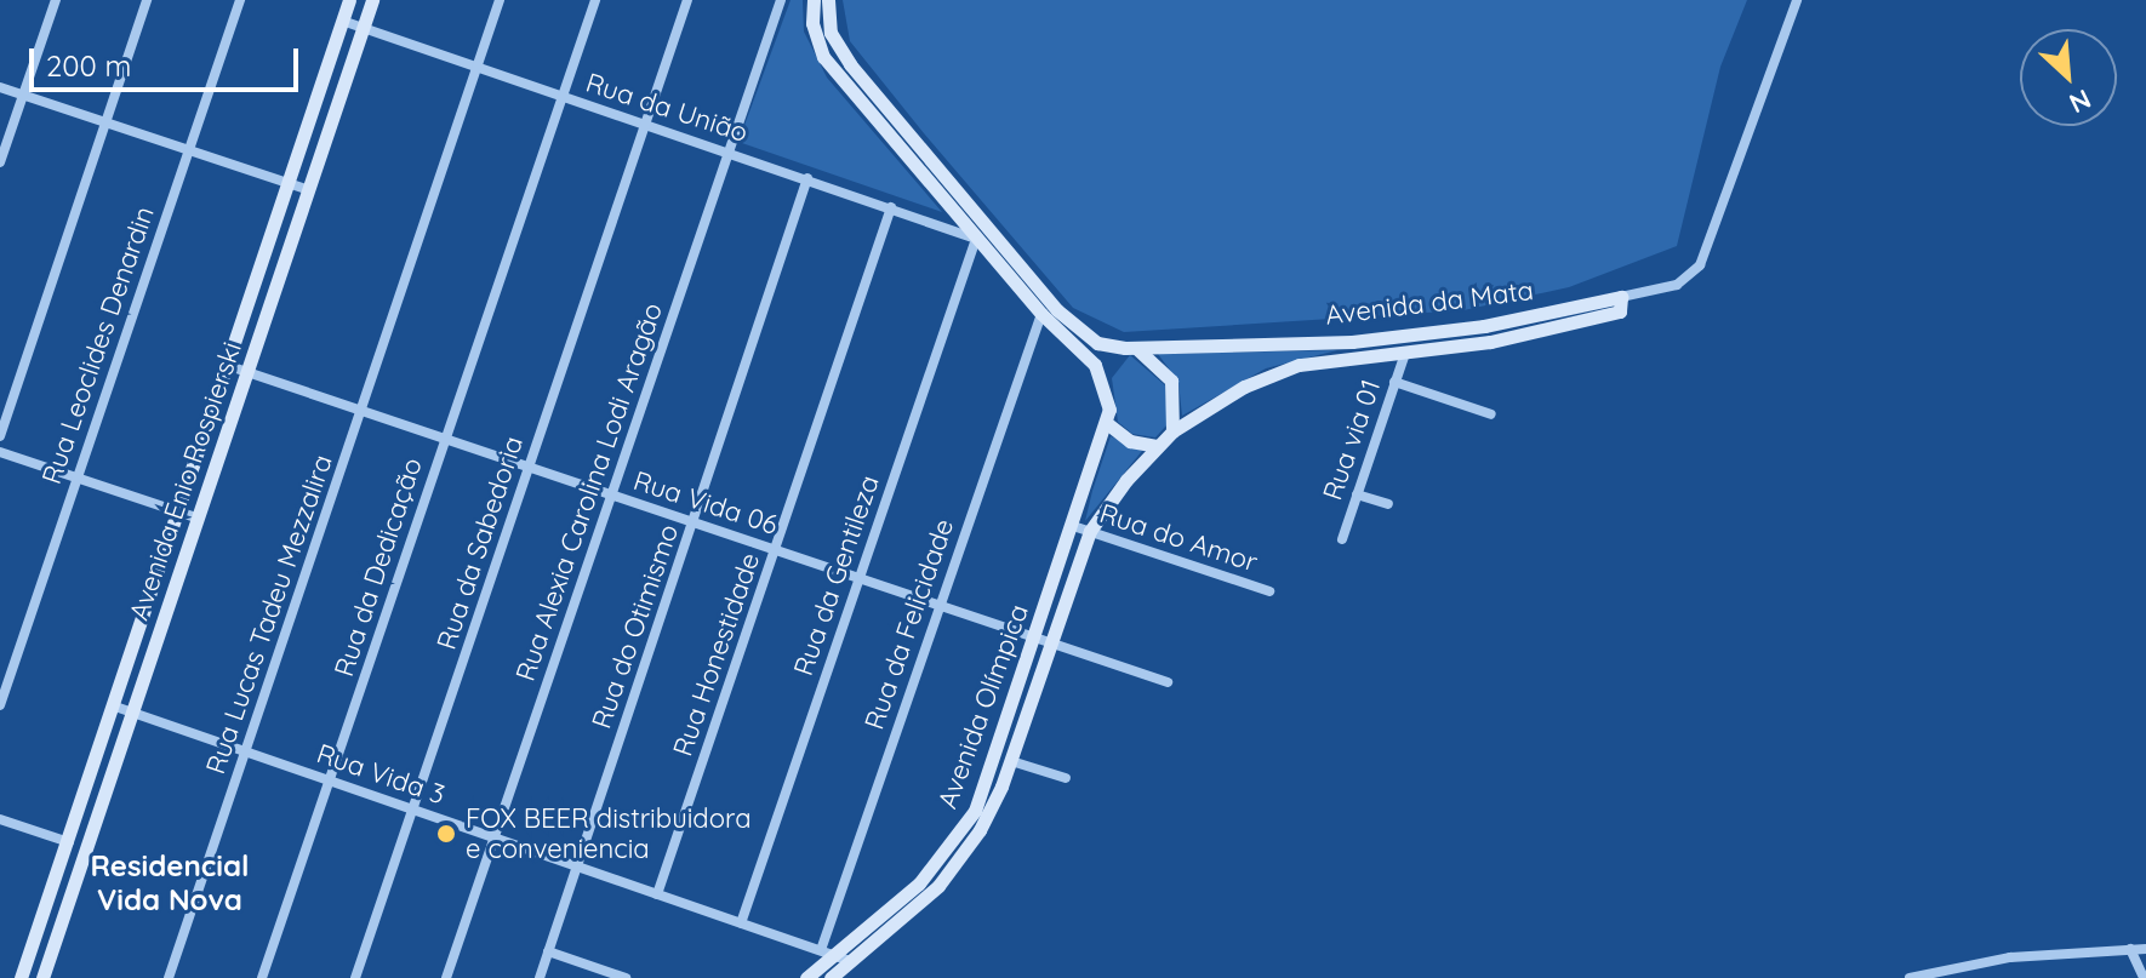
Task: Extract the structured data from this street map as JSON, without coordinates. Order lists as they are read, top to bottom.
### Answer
{
  "streets": {
    "street": [
      "Rua da União",
      "Avenida da Mata",
      "Rua Leoclides Denardin",
      "Rua via 01",
      "Avenida Enio Rospierski",
      "Rua Alexia Carolina Lodi Aragão",
      "Rua Vida 06",
      "Rua do Amor",
      "Rua da Sabedoria",
      "Rua da Dedicação",
      "Rua da Gentileza",
      "Rua Lucas Tadeu Mezzalira",
      "Rua da Felicidade",
      "Rua do Otimismo",
      "Rua Honestidade",
      "Avenida Olímpica",
      "Rua Vida 3"
    ]
  },
  "crossings": [
    ["Rua da União", "Avenida Enio Rospierski"],
    ["Rua da União", "Rua Alexia Carolina Lodi Aragão"],
    ["Rua da União", "Rua da Sabedoria"],
    ["Rua da União", "Rua da Dedicação"],
    ["Rua da União", "Rua da Gentileza"],
    ["Rua da União", "Rua Lucas Tadeu Mezzalira"],
    ["Rua da União", "Rua do Otimismo"],
    ["Rua da União", "Rua Honestidade"],
    ["Avenida da Mata", "Rua via 01"],
    ["Avenida da Mata", "Avenida Olímpica"],
    ["Avenida Enio Rospierski", "Rua Vida 06"],
    ["Avenida Enio Rospierski", "Rua Vida 3"],
    ["Rua Alexia Carolina Lodi Aragão", "Rua Vida 06"],
    ["Rua Alexia Carolina Lodi Aragão", "Rua Vida 3"],
    ["Rua Vida 06", "Rua da Sabedoria"],
    ["Rua Vida 06", "Rua da Dedicação"],
    ["Rua Vida 06", "Rua da Gentileza"],
    ["Rua Vida 06", "Rua Lucas Tadeu Mezzalira"],
    ["Rua Vida 06", "Rua da Felicidade"],
    ["Rua Vida 06", "Rua do Otimismo"],
    ["Rua Vida 06", "Rua Honestidade"],
    ["Rua Vida 06", "Avenida Olímpica"],
    ["Rua do Amor", "Avenida Olímpica"],
    ["Rua da Sabedoria", "Rua Vida 3"],
    ["Rua da Dedicação", "Rua Vida 3"],
    ["Rua da Gentileza", "Rua Vida 3"],
    ["Rua Lucas Tadeu Mezzalira", "Rua Vida 3"],
    ["Rua da Felicidade", "Avenida Olímpica"],
    ["Rua da Felicidade", "Rua Vida 3"],
    ["Rua do Otimismo", "Rua Vida 3"],
    ["Rua Honestidade", "Rua Vida 3"],
    ["Avenida Olímpica", "Rua Vida 3"]
  ],
  "districts": ["Residencial Vida Nova"],
  "places": ["FOX BEER distribuidora e conveniencia"],
  "scale_bar": "200 m",
  "north": "bottom right"
}
